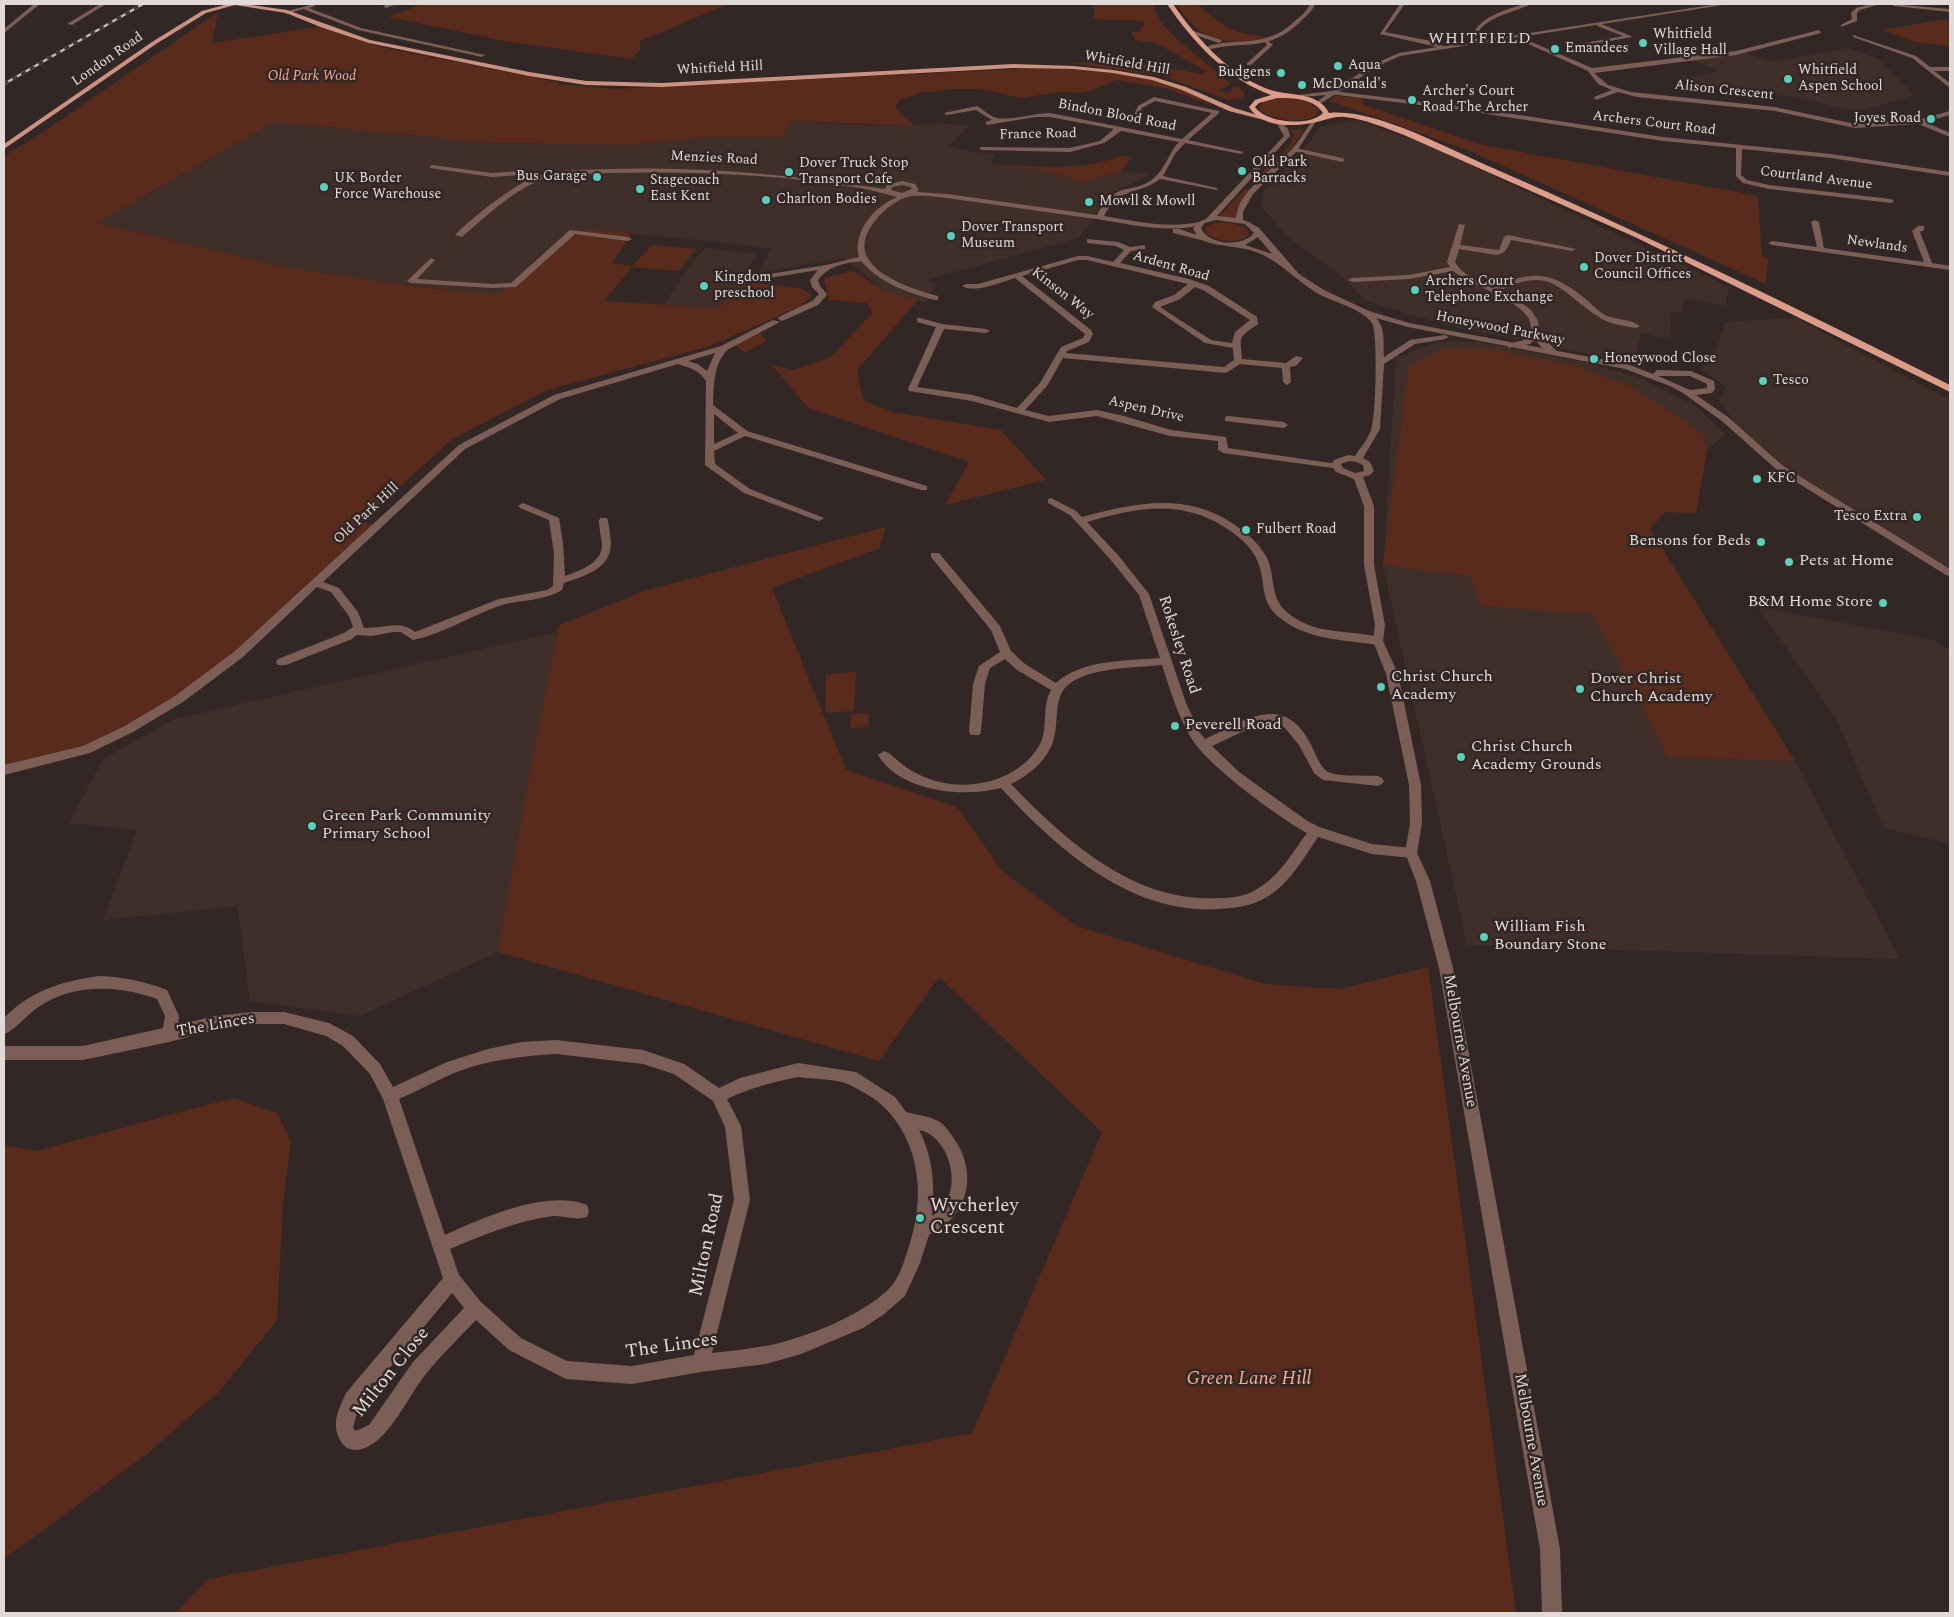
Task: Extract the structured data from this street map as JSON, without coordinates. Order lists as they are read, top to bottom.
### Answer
{
  "streets": {
    "main road": ["London Road", "Whitfield Hill"],
    "street": [
      "Alison Crescent",
      "Bindon Blood Road",
      "Archers Court Road",
      "France Road",
      "Menzies Road",
      "Courtland Avenue",
      "Newlands",
      "Ardent Road",
      "Kinson Way",
      "Honeywood Parkway",
      "Aspen Drive",
      "Old Park Hill",
      "Rokesley Road",
      "The Linces",
      "Melbourne Avenue",
      "Milton Road",
      "Milton Close"
    ]
  },
  "crossings": [
    ["London Road", "Whitfield Hill"],
    ["Bindon Blood Road", "France Road"],
    ["Archers Court Road", "Courtland Avenue"],
    ["Ardent Road", "Kinson Way"],
    ["Kinson Way", "Aspen Drive"],
    ["Rokesley Road", "Melbourne Avenue"],
    ["The Linces", "Milton Road"],
    ["The Linces", "Milton Close"]
  ],
  "districts": ["WHITFIELD"],
  "parks": ["Old Park Wood", "Green Lane Hill"],
  "places": [
    "Whitfield Village Hall",
    "Emandees",
    "Aqua",
    "Budgens",
    "Whitfield Aspen School",
    "McDonald's",
    "Archer's Court Road The Archer",
    "Joyes Road",
    "Old Park Barracks",
    "Dover Truck Stop Transport Cafe",
    "Bus Garage",
    "UK Border Force Warehouse",
    "Stagecoach East Kent",
    "Charlton Bodies",
    "Mowll & Mowll",
    "Dover Transport Museum",
    "Dover District Council Offices",
    "Kingdom preschool",
    "Archers Court Telephone Exchange",
    "Honeywood Close",
    "Tesco",
    "KFC",
    "Tesco Extra",
    "Fulbert Road",
    "Bensons for Beds",
    "Pets at Home",
    "B&M Home Store",
    "Christ Church Academy",
    "Dover Christ Church Academy",
    "Peverell Road",
    "Christ Church Academy Grounds",
    "Green Park Community Primary School",
    "William Fish Boundary Stone",
    "Wycherley Crescent"
  ]
}
